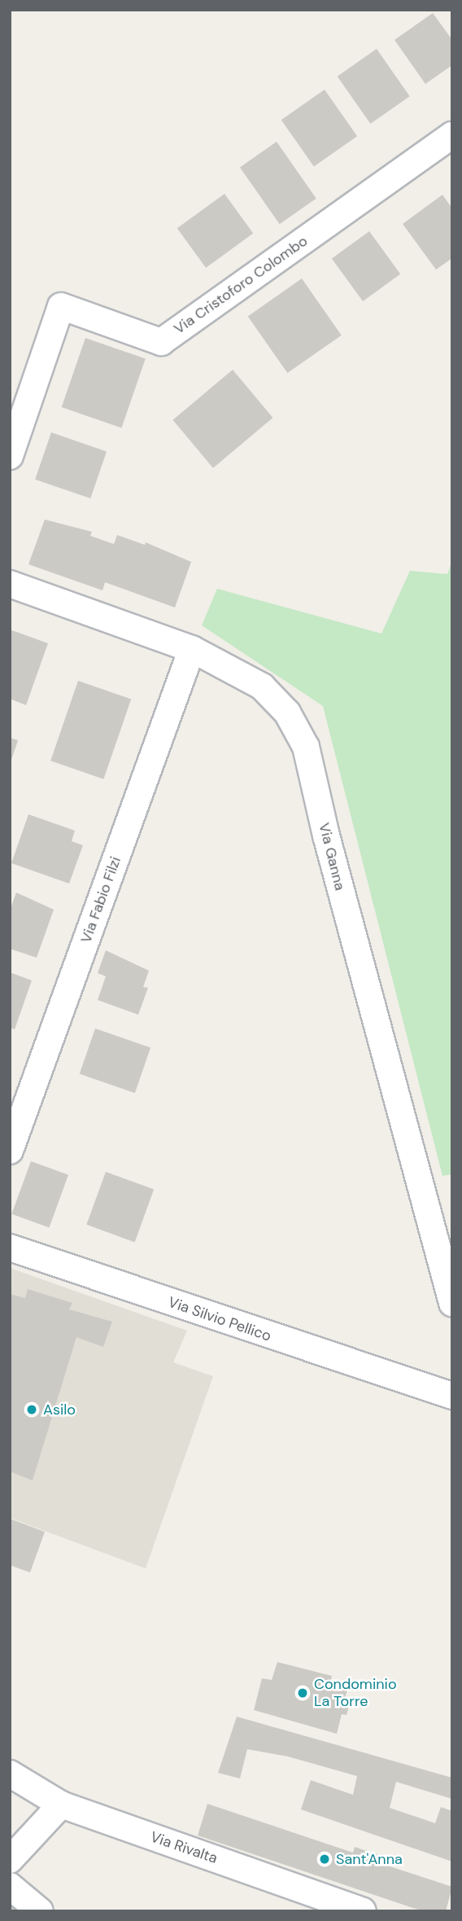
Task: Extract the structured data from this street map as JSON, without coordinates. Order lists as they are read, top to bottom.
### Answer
{
  "streets": {
    "street": [
      "Via Cristoforo Colombo",
      "Via Ganna",
      "Via Fabio Filzi",
      "Via Silvio Pellico",
      "Via Rivalta"
    ]
  },
  "crossings": [
    ["Via Ganna", "Via Fabio Filzi"]
  ],
  "places": ["Asilo", "Condominio La Torre", "Sant'Anna"]
}
